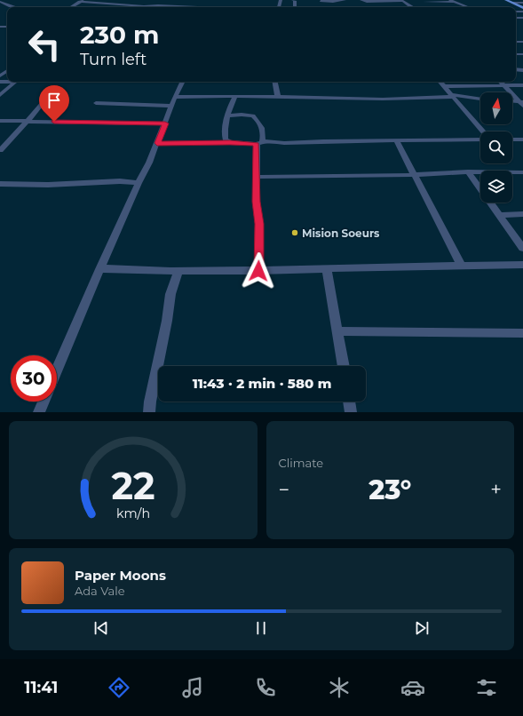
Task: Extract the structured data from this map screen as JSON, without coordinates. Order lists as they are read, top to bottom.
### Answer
{
  "places": ["Mision Soeurs"],
  "north": "top",
  "page": {
    "turn": ["230 m", "Turn left"],
    "limit": "30",
    "trip": "11:43 · 2 min · 580 m",
    "tile": "Climate",
    "heat": ["−", "23°", "+"],
    "song": ["Paper Moons", "Ada Vale"],
    "tabs": "11:41",
    "gauge": ["22", "km/h"]
  }
}
